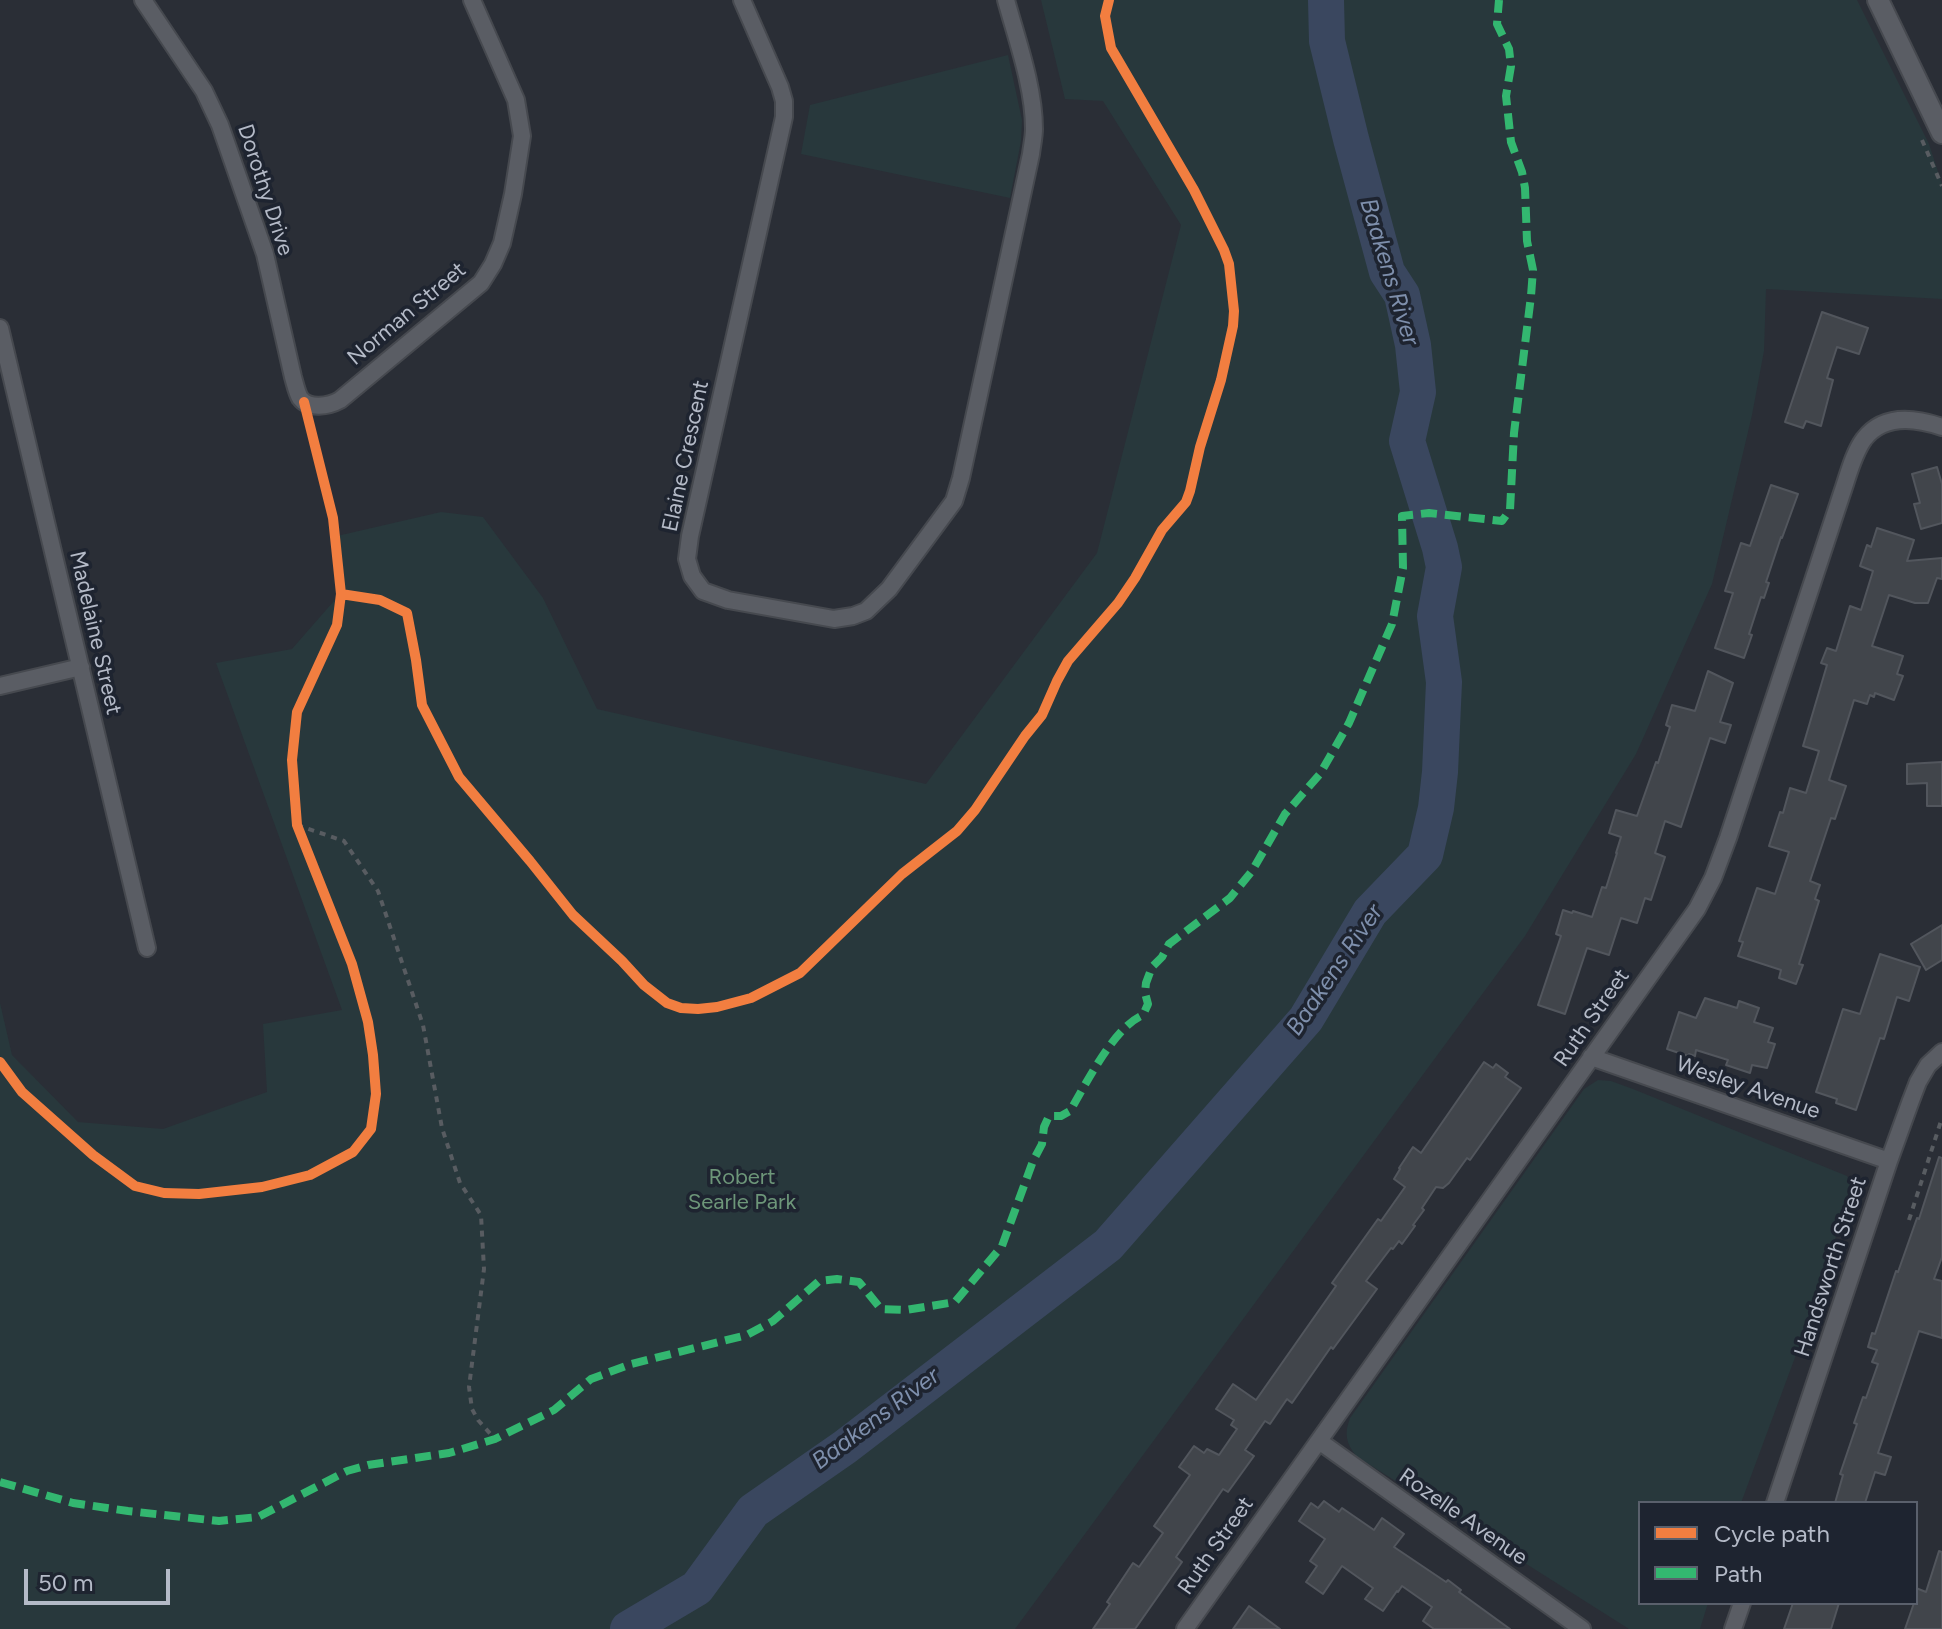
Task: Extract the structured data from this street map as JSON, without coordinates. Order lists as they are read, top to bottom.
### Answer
{
  "streets": {
    "street": [
      "Dorothy Drive",
      "Norman Street",
      "Elaine Crescent",
      "Madelaine Street",
      "Ruth Street",
      "Wesley Avenue",
      "Handsworth Street",
      "Rozelle Avenue"
    ]
  },
  "crossings": [
    ["Dorothy Drive", "Norman Street"],
    ["Ruth Street", "Wesley Avenue"],
    ["Ruth Street", "Rozelle Avenue"],
    ["Wesley Avenue", "Handsworth Street"]
  ],
  "water": ["Baakens River"],
  "parks": ["Robert Searle Park"],
  "legend": ["Cycle path", "Path"],
  "scale_bar": "50 m"
}
